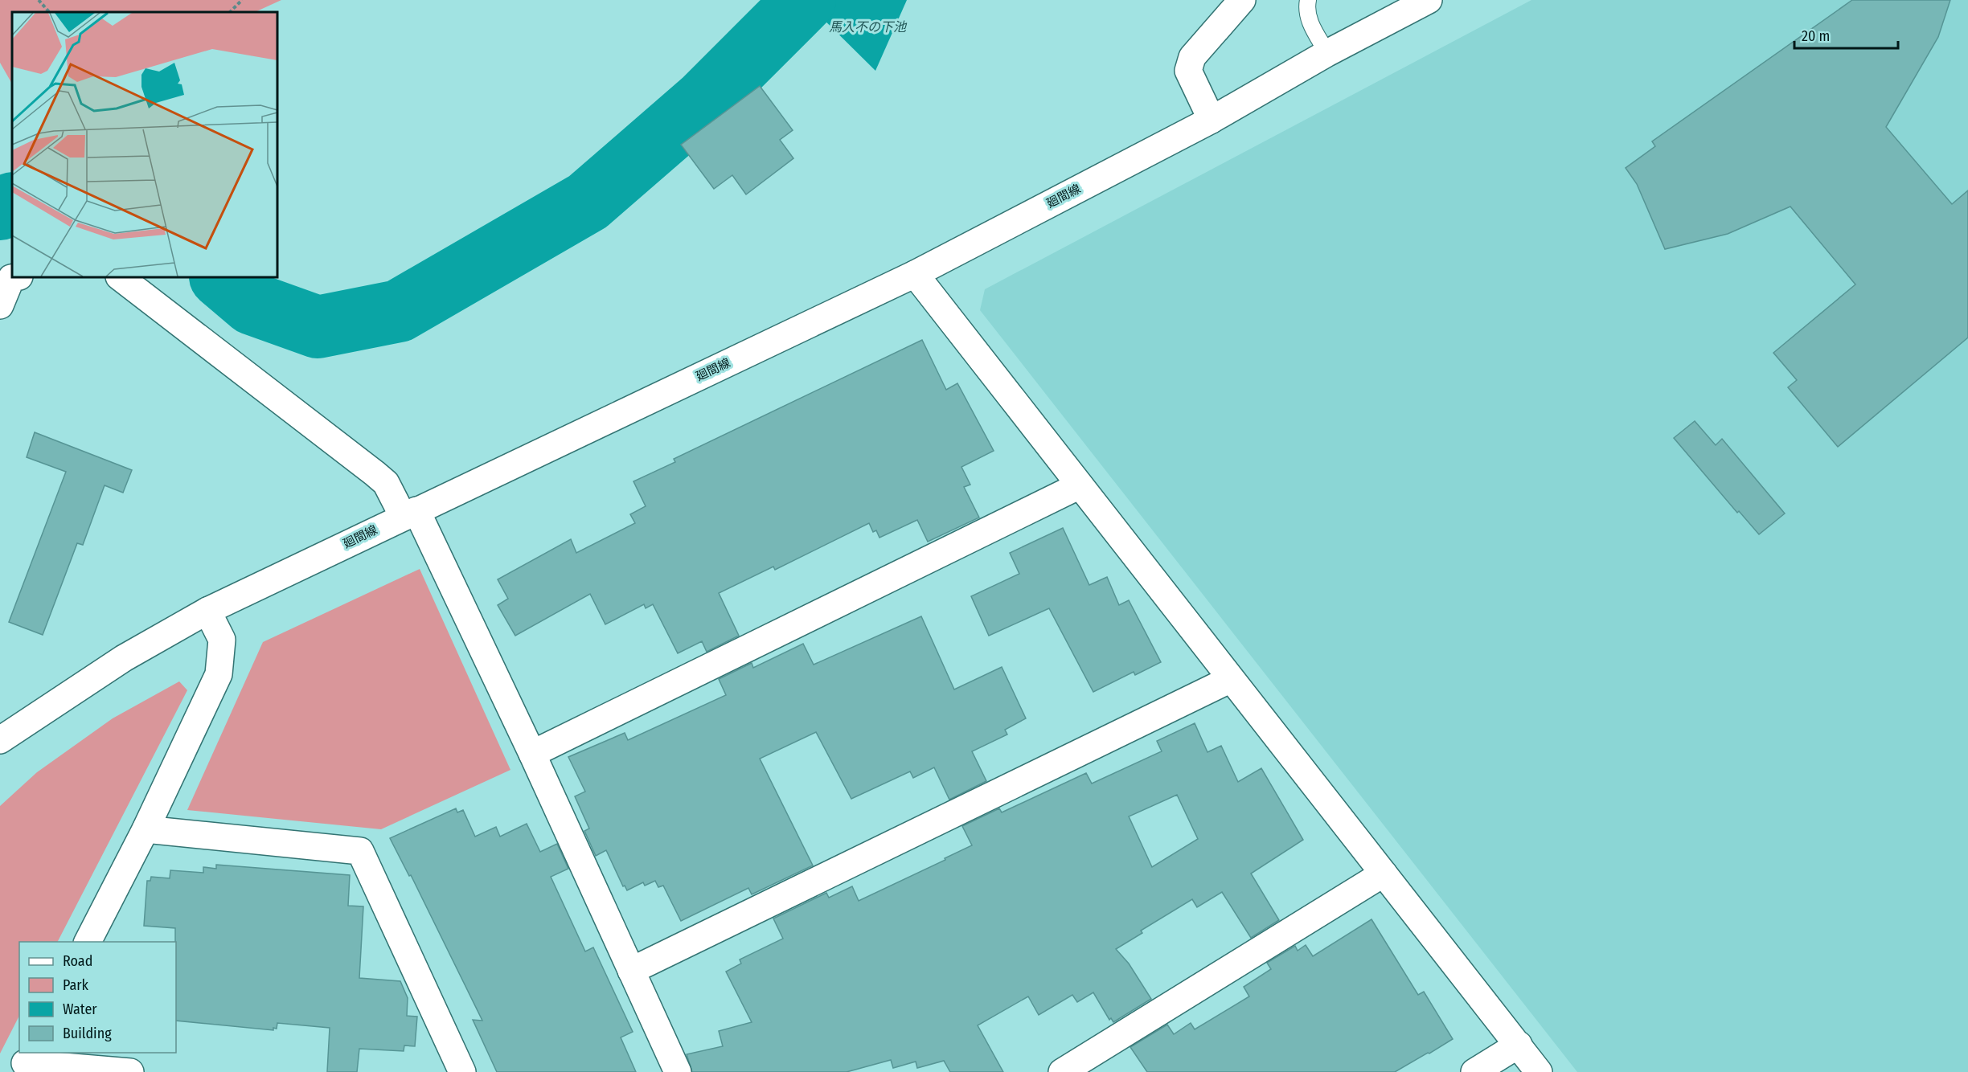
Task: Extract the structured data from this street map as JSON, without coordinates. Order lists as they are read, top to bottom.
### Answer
{
  "streets": {
    "street": ["廻間線"]
  },
  "water": ["馬入不の下池"],
  "legend": [
    "Road",
    "Park",
    "Water",
    "Building"
  ],
  "scale_bar": "20 m"
}
